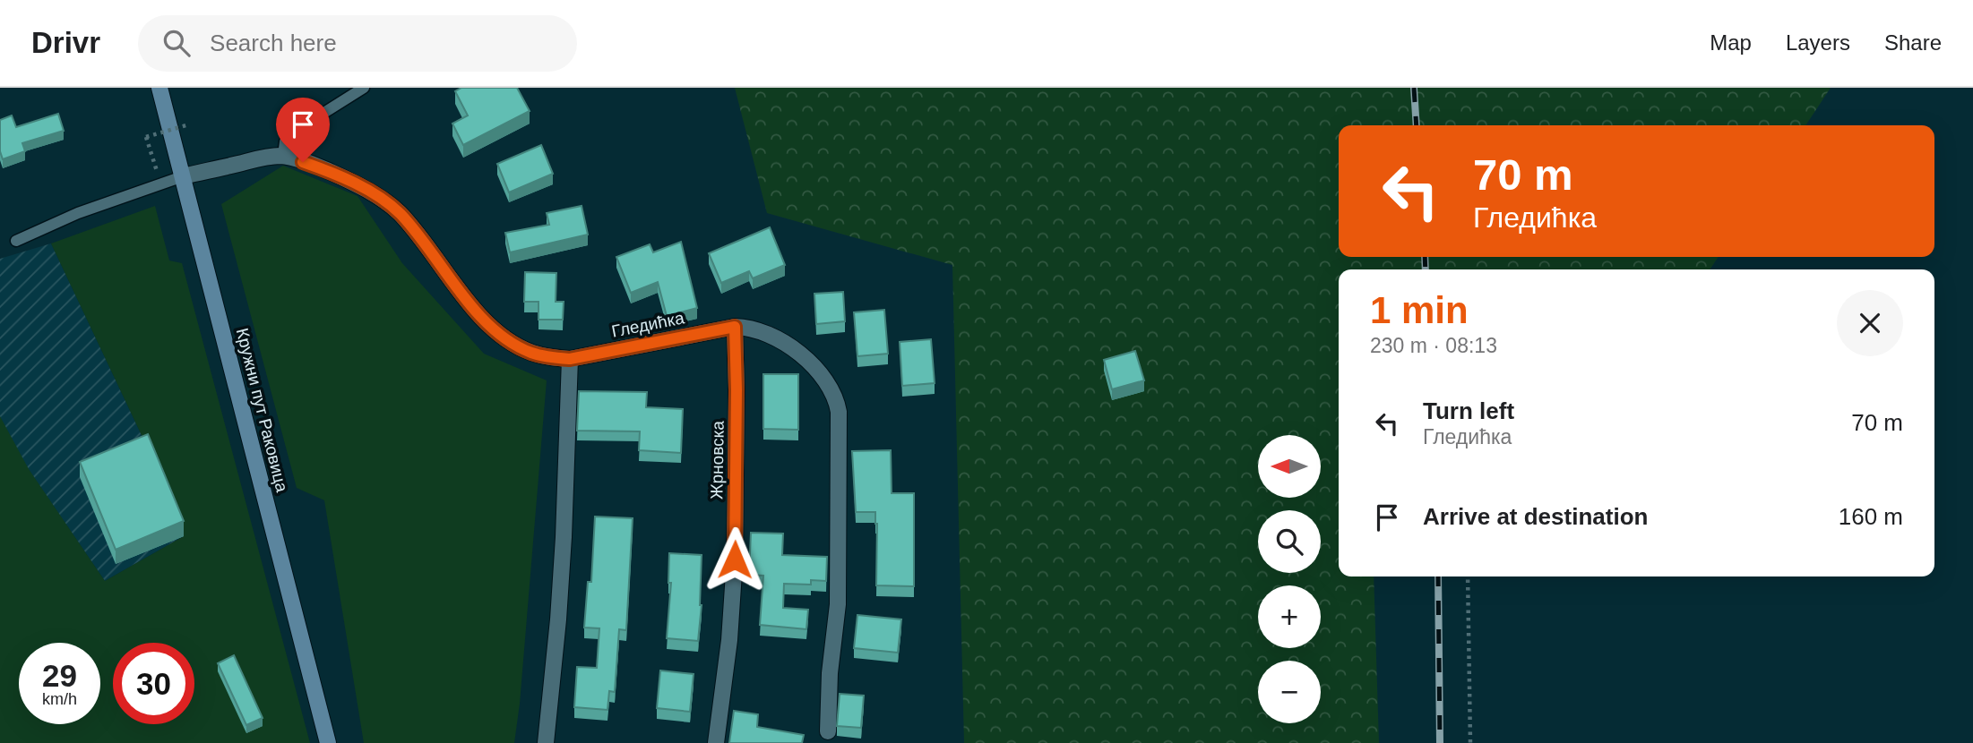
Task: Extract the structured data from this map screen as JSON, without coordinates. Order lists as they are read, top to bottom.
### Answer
{
  "streets": {
    "main road": ["Кружни пут Раковица"],
    "street": ["Гледићка", "Жрновска"]
  },
  "crossings": [
    ["Гледићка", "Кружни пут Раковица"],
    ["Гледићка", "Жрновска"]
  ],
  "north": "left",
  "page": {
    "header": "Drivr",
    "search": "Search here",
    "nav": ["Map", "Layers", "Share"],
    "turn": ["70 m", "Гледићка"],
    "heading": ["1 min", "230 m · 08:13"],
    "list": [
      {
        "name": "Turn left",
        "note": "Гледићка",
        "value": "70 m"
      },
      {
        "name": "Arrive at destination",
        "value": "160 m"
      }
    ],
    "map_buttons": ["+", "−"],
    "speed": "29 km/h",
    "limit": "30"
  }
}
